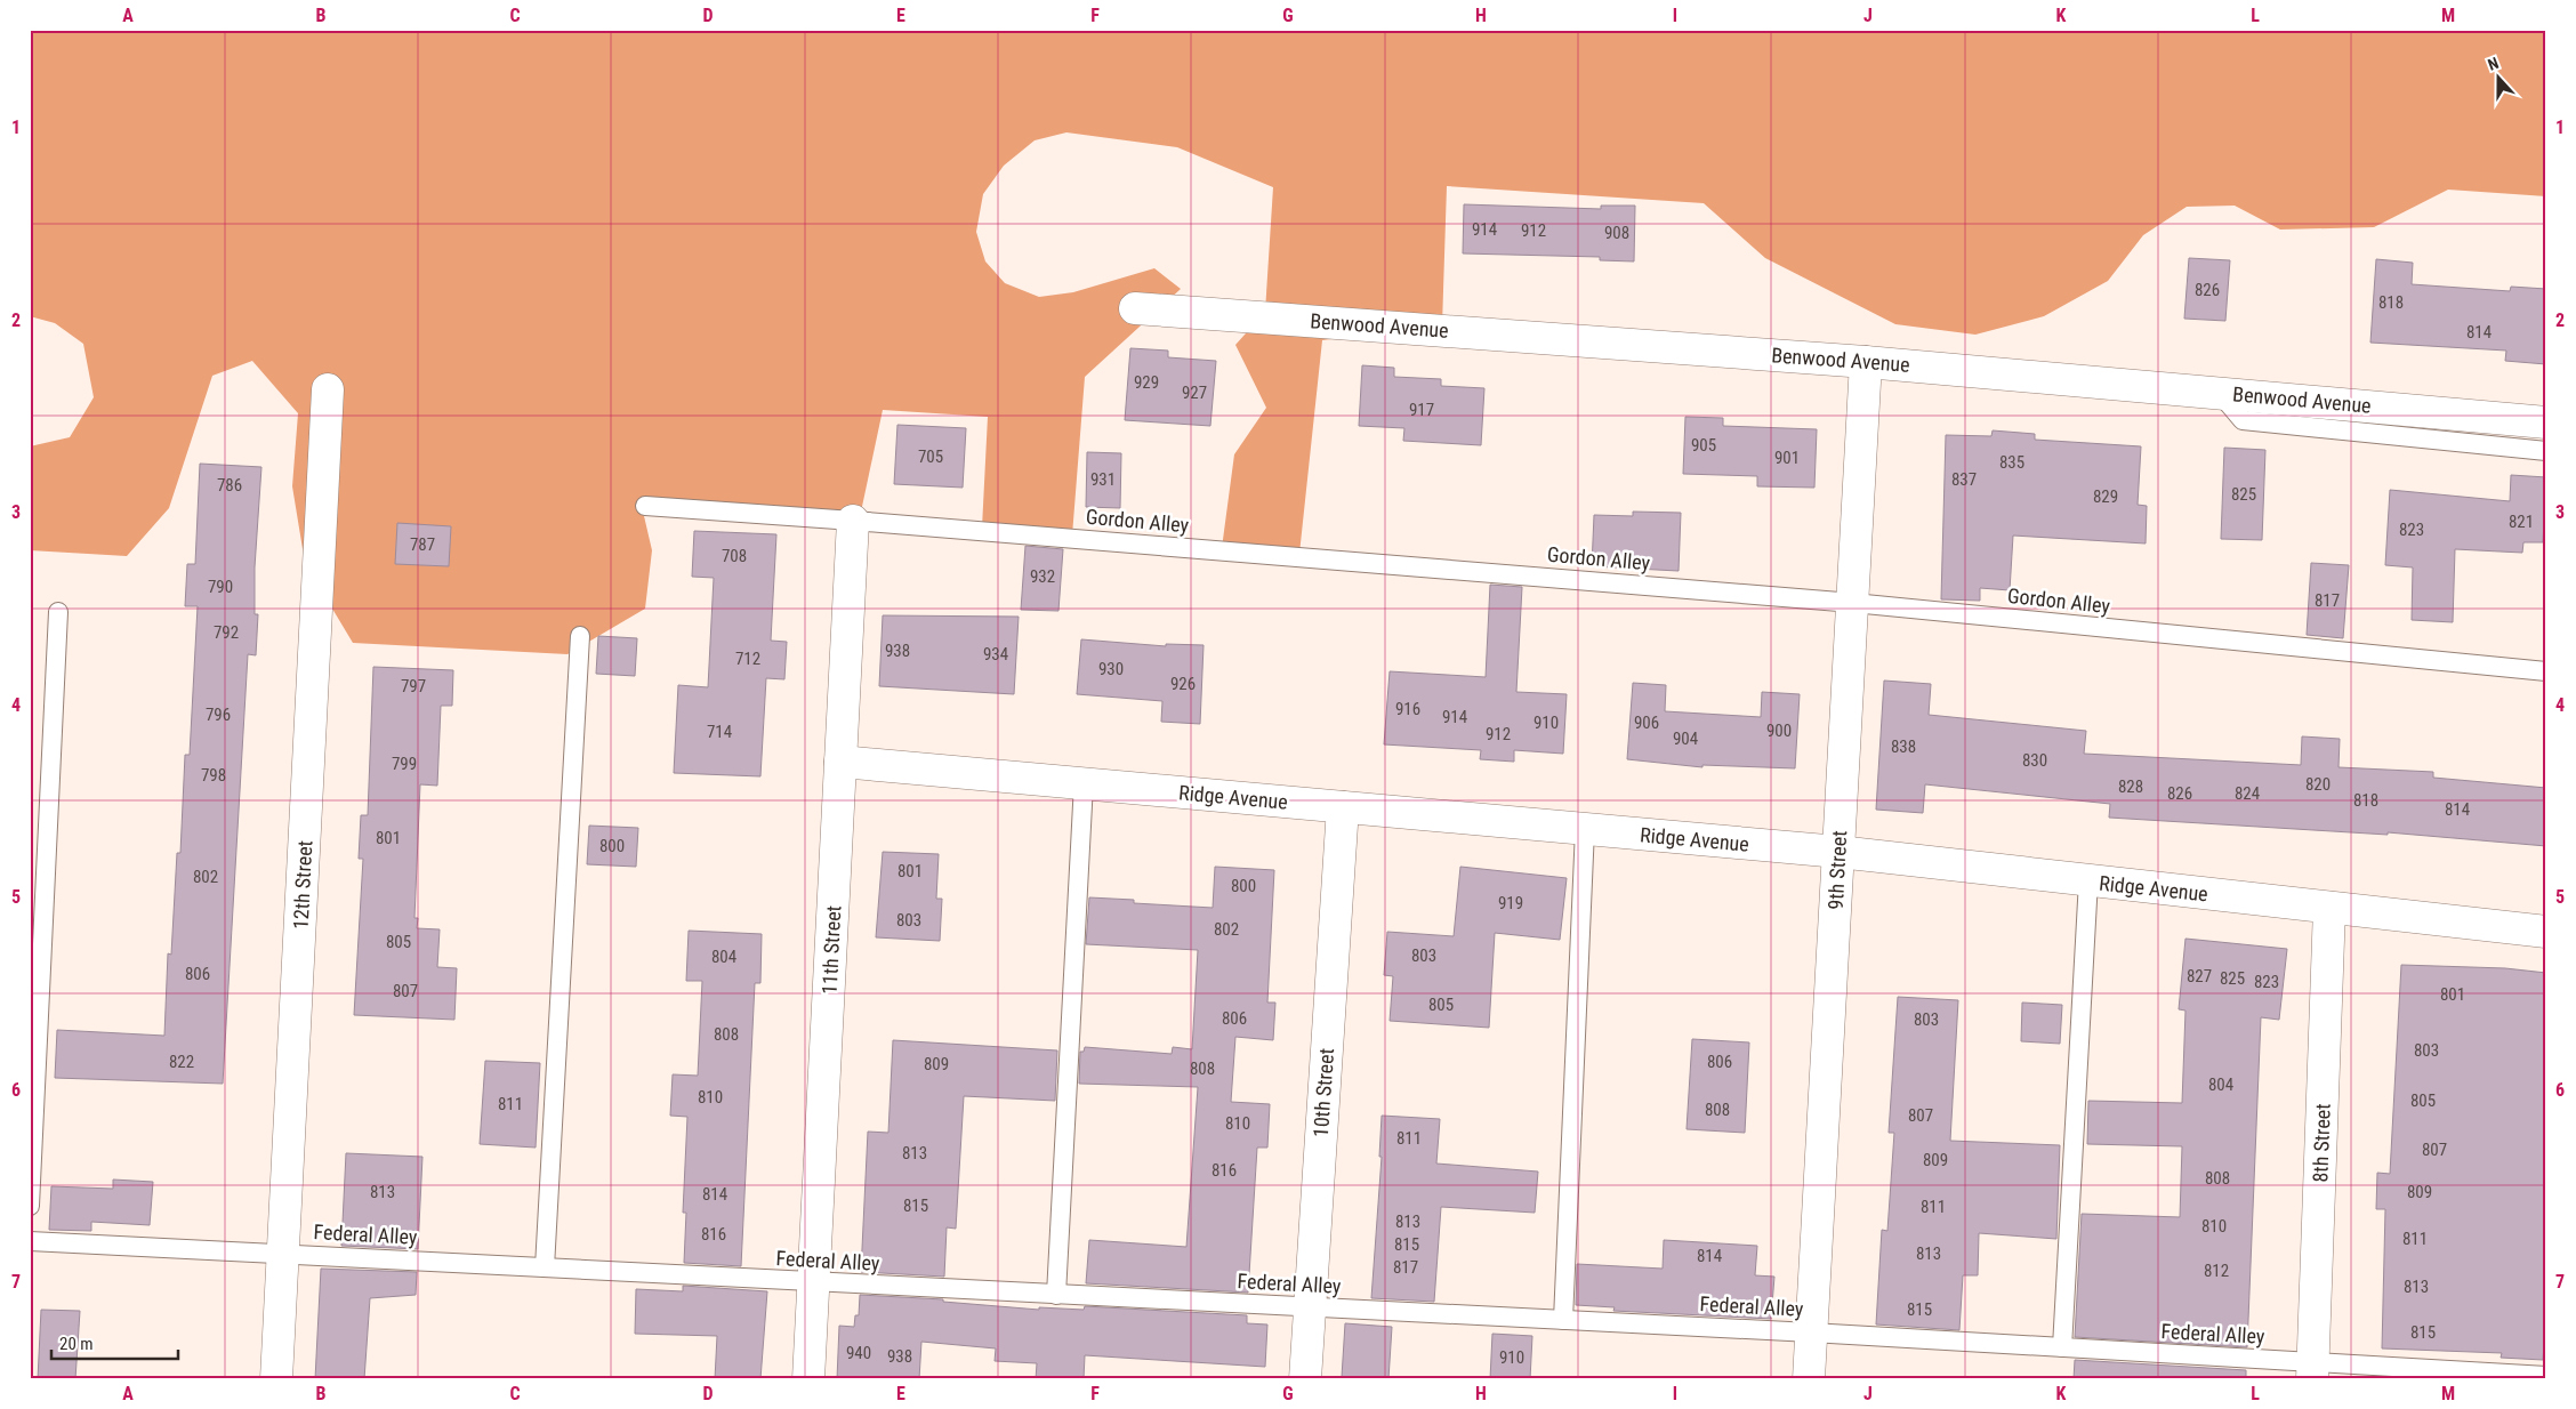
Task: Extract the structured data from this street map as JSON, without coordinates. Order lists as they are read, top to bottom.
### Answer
{
  "streets": {
    "street": [
      "Benwood Avenue",
      "Ridge Avenue",
      "9th Street",
      "12th Street",
      "11th Street",
      "10th Street",
      "8th Street"
    ],
    "lane": ["Gordon Alley", "Federal Alley"]
  },
  "crossings": [
    ["Benwood Avenue", "9th Street"],
    ["Gordon Alley", "9th Street"],
    ["Gordon Alley", "11th Street"],
    ["Ridge Avenue", "9th Street"],
    ["Ridge Avenue", "11th Street"],
    ["Ridge Avenue", "10th Street"],
    ["Ridge Avenue", "8th Street"],
    ["9th Street", "Federal Alley"],
    ["12th Street", "Federal Alley"],
    ["11th Street", "Federal Alley"],
    ["10th Street", "Federal Alley"],
    ["8th Street", "Federal Alley"]
  ],
  "house_numbers": [
    "914",
    "912",
    "908",
    "826",
    "818",
    "814",
    "929",
    "927",
    "917",
    "905",
    "705",
    "901",
    "835",
    "931",
    "837",
    "786",
    "825",
    "829",
    "821",
    "823",
    "787",
    "708",
    "932",
    "790",
    "817",
    "792",
    "938",
    "934",
    "712",
    "930",
    "926",
    "797",
    "916",
    "796",
    "914",
    "910",
    "906",
    "900",
    "714",
    "912",
    "904",
    "838",
    "830",
    "799",
    "798",
    "820",
    "828",
    "826",
    "824",
    "818",
    "814",
    "801",
    "800",
    "801",
    "802",
    "800",
    "919",
    "803",
    "802",
    "805",
    "803",
    "804",
    "806",
    "827",
    "825",
    "823",
    "807",
    "801",
    "805",
    "806",
    "803",
    "808",
    "803",
    "822",
    "806",
    "809",
    "808",
    "804",
    "810",
    "805",
    "811",
    "808",
    "807",
    "810",
    "811",
    "807",
    "813",
    "809",
    "816",
    "808",
    "813",
    "809",
    "814",
    "815",
    "811",
    "813",
    "810",
    "816",
    "811",
    "815",
    "813",
    "814",
    "817",
    "812",
    "813",
    "815",
    "815",
    "940",
    "938",
    "910"
  ],
  "scale_bar": "20 m",
  "north": "top",
  "grid": {
    "columns": [
      "A",
      "B",
      "C",
      "D",
      "E",
      "F",
      "G",
      "H",
      "I",
      "J",
      "K",
      "L",
      "M"
    ],
    "rows": [
      "1",
      "2",
      "3",
      "4",
      "5",
      "6",
      "7"
    ]
  }
}
